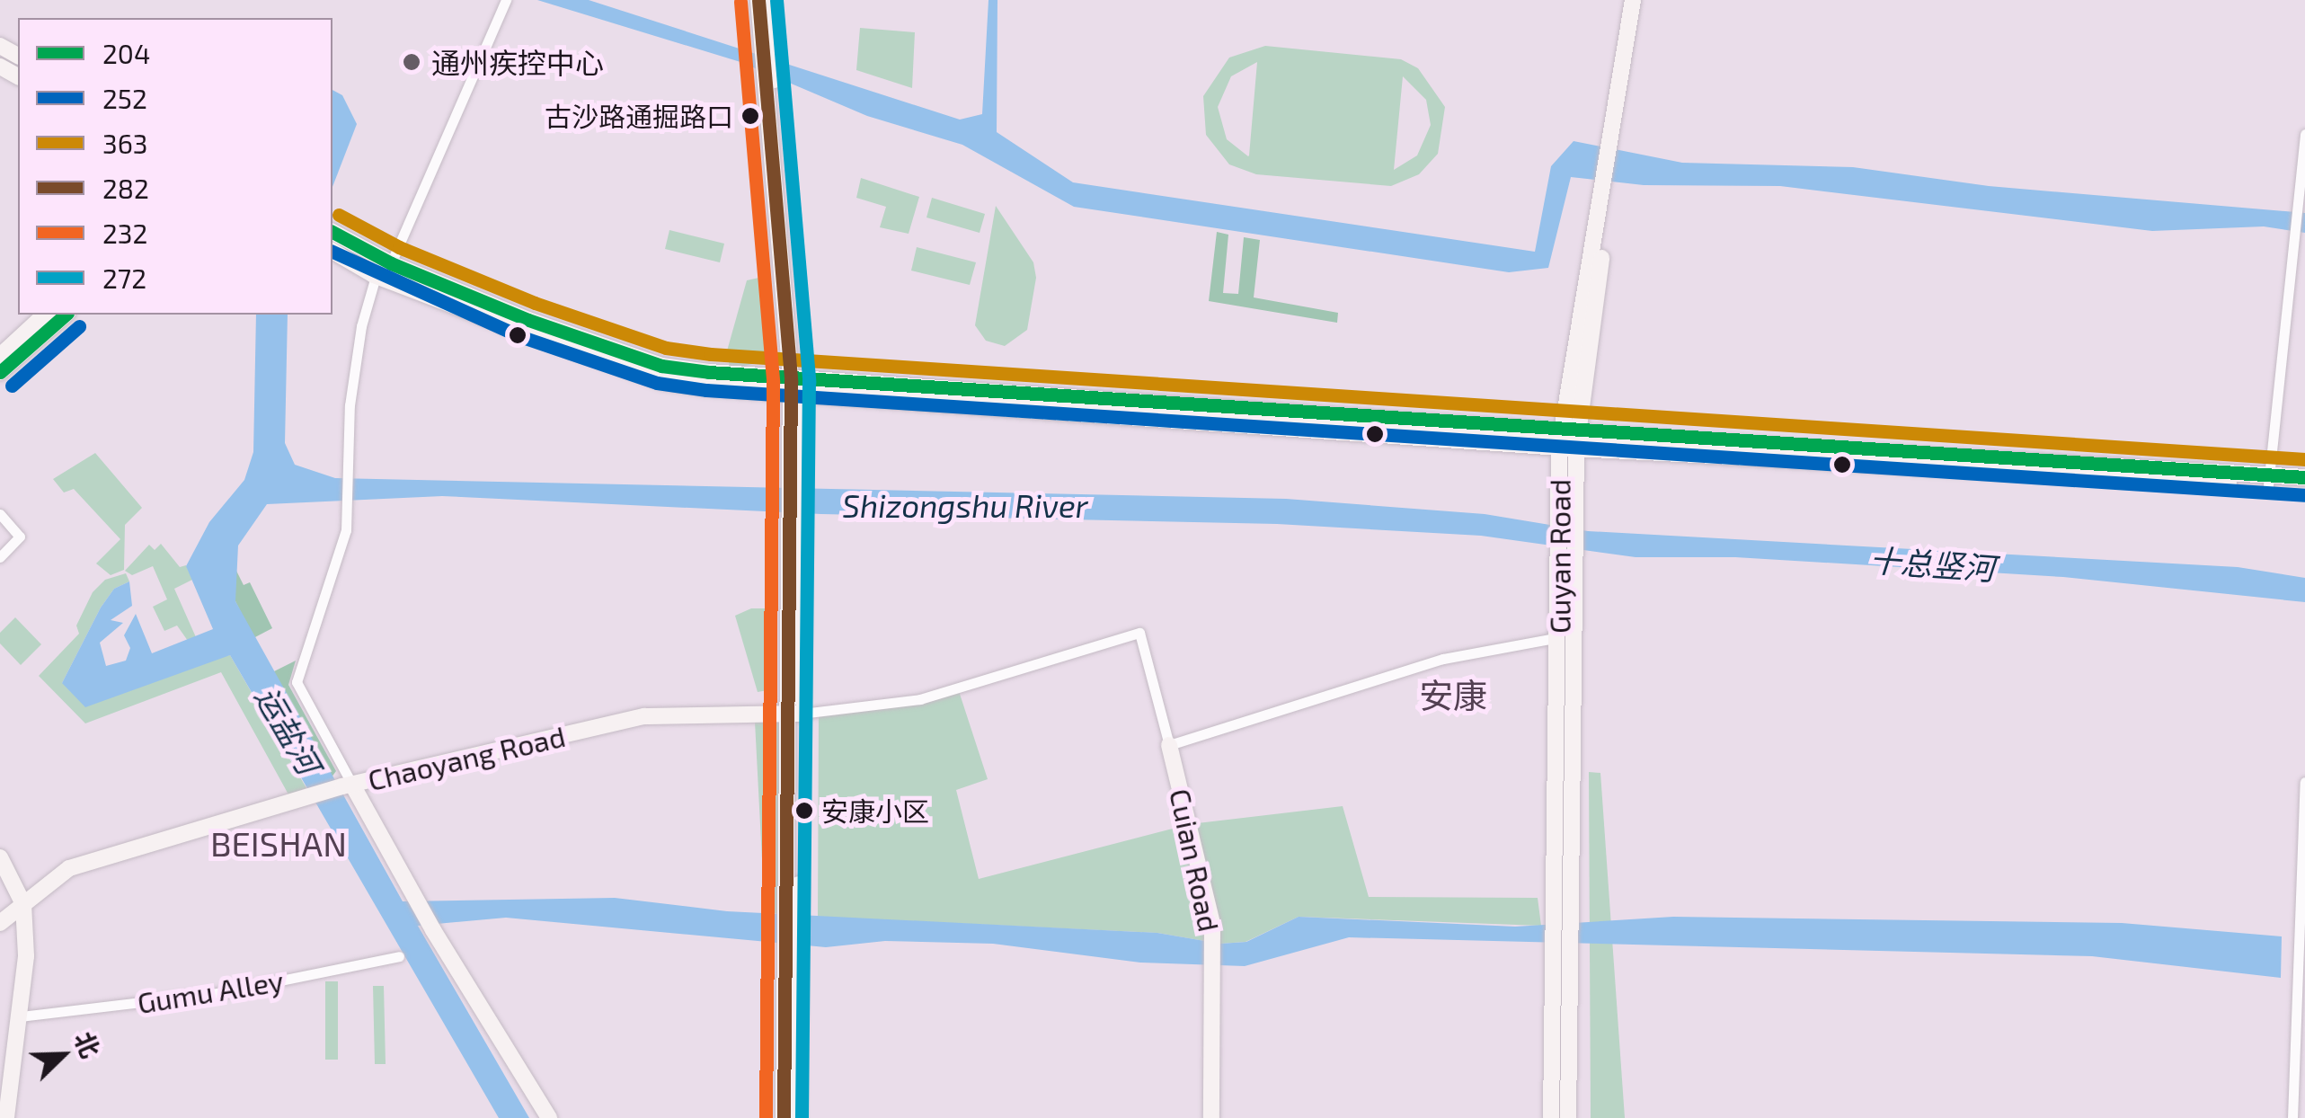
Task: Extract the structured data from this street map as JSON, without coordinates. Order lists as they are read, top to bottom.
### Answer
{
  "streets": {
    "main road": ["Guyan Road", "Chaoyang Road", "Cuian Road"],
    "street": ["Gumu Alley"]
  },
  "districts": ["安康", "BEISHAN"],
  "water": ["Shizongshu River", "十总竖河", "运盐河"],
  "places": ["通州疾控中心", "古沙路通掘路口", "安康小区"],
  "lines": [
    "transit line 282",
    "transit line 272",
    "transit line 232",
    "transit line 363",
    "transit line 204",
    "transit line 252"
  ],
  "legend": [
    "204",
    "252",
    "363",
    "282",
    "232",
    "272"
  ],
  "north": "top right"
}
